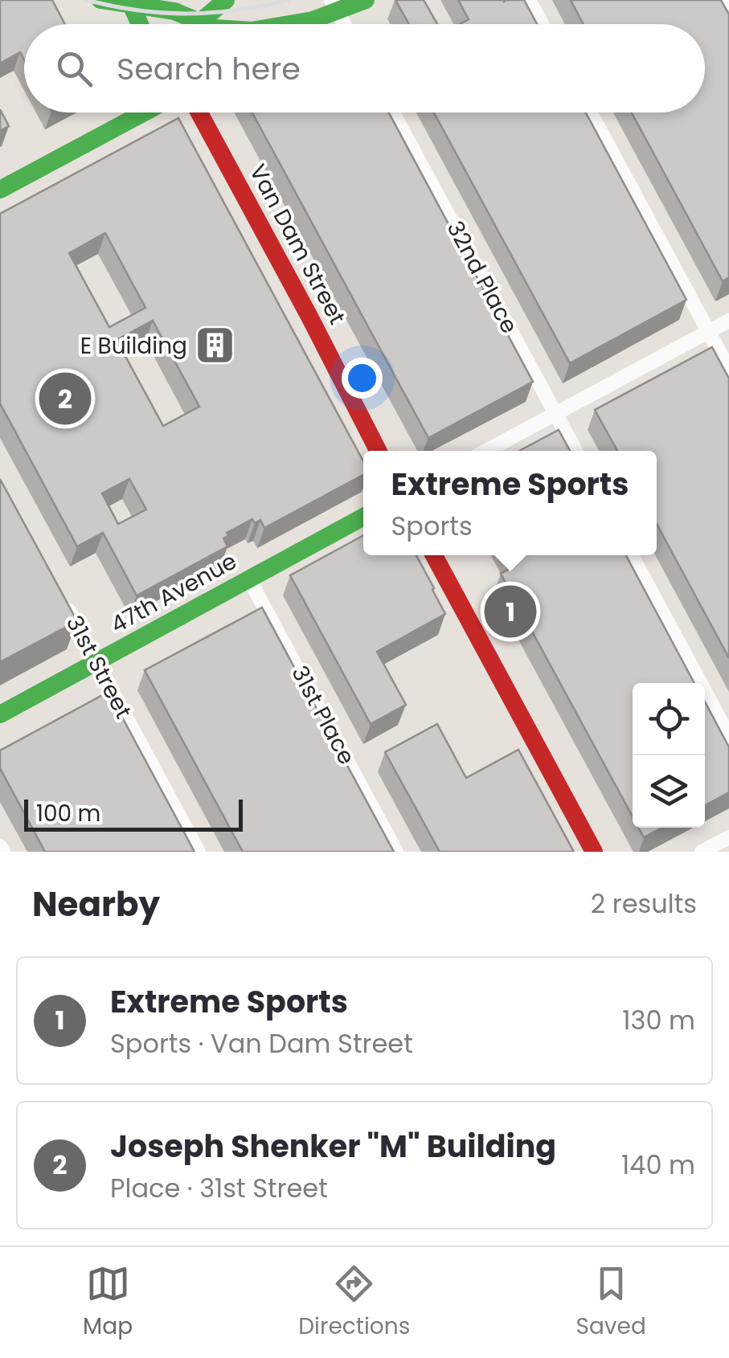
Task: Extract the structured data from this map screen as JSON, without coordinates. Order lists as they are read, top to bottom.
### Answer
{
  "streets": {
    "main road": ["Van Dam Street", "47th Avenue"],
    "street": ["32nd Place", "31st Street", "31st Place"]
  },
  "crossings": [
    ["47th Avenue", "31st Street"],
    ["47th Avenue", "31st Place"]
  ],
  "places": {
    "building": ["E Building"]
  },
  "scale_bar": "100 m",
  "page": {
    "search": "Search here",
    "pins": ["2", "1"],
    "popup": ["Extreme Sports", "Sports"],
    "scale": "100 m",
    "heading": ["Nearby", "2 results"],
    "list": [
      {
        "mark": "1",
        "name": "Extreme Sports",
        "note": "Sports · Van Dam Street",
        "value": "130 m"
      },
      {
        "mark": "2",
        "name": "Joseph Shenker \"M\" Building",
        "note": "Place · 31st Street",
        "value": "140 m"
      }
    ],
    "nav": ["Map", "Directions", "Saved"]
  }
}
